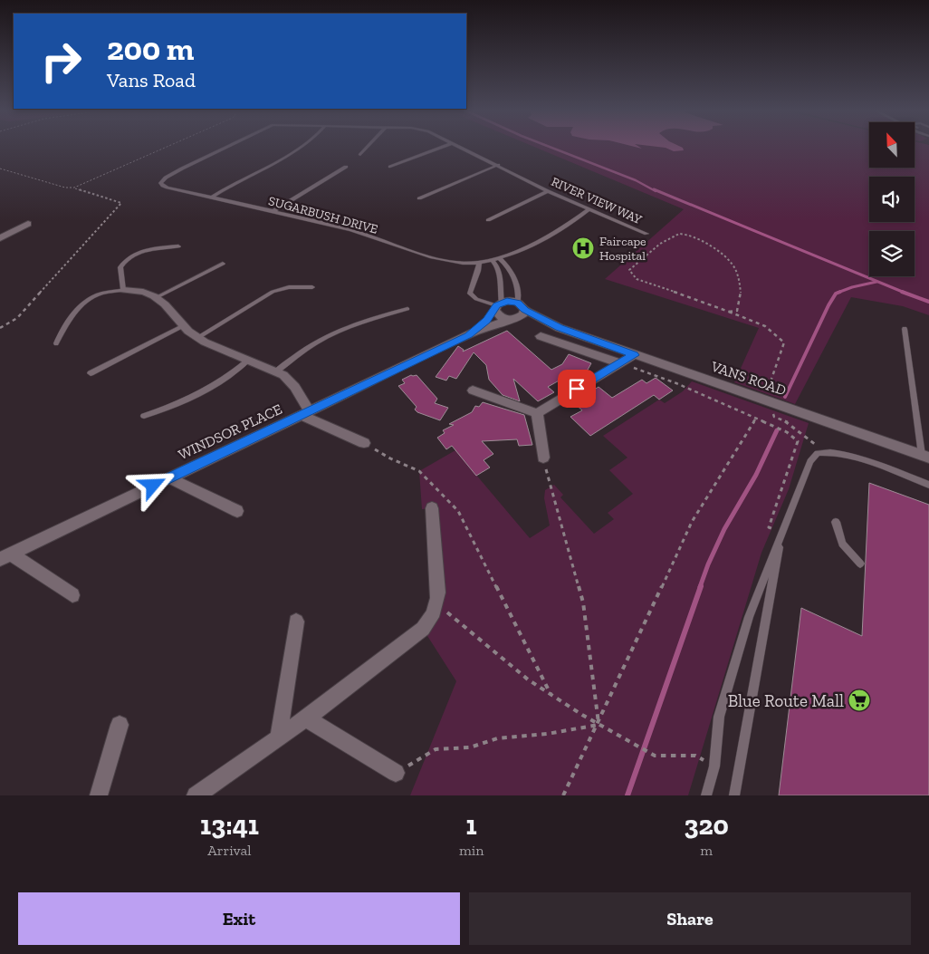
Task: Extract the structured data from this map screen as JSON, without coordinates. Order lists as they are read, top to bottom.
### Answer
{
  "streets": {
    "street": ["VANS ROAD", "WINDSOR PLACE"],
    "lane": ["RIVER VIEW WAY", "SUGARBUSH DRIVE"]
  },
  "crossings": [
    ["RIVER VIEW WAY", "SUGARBUSH DRIVE"],
    ["VANS ROAD", "WINDSOR PLACE"]
  ],
  "places": {
    "hospital": ["Faircape Hospital"],
    "supermarket": ["Blue Route Mall"]
  },
  "north": "top left",
  "page": {
    "turn": ["200 m", "Vans Road"],
    "eta": [
      "13:41",
      "Arrival",
      "1",
      "min",
      "320",
      "m"
    ],
    "buttons": ["Exit", "Share"]
  }
}
